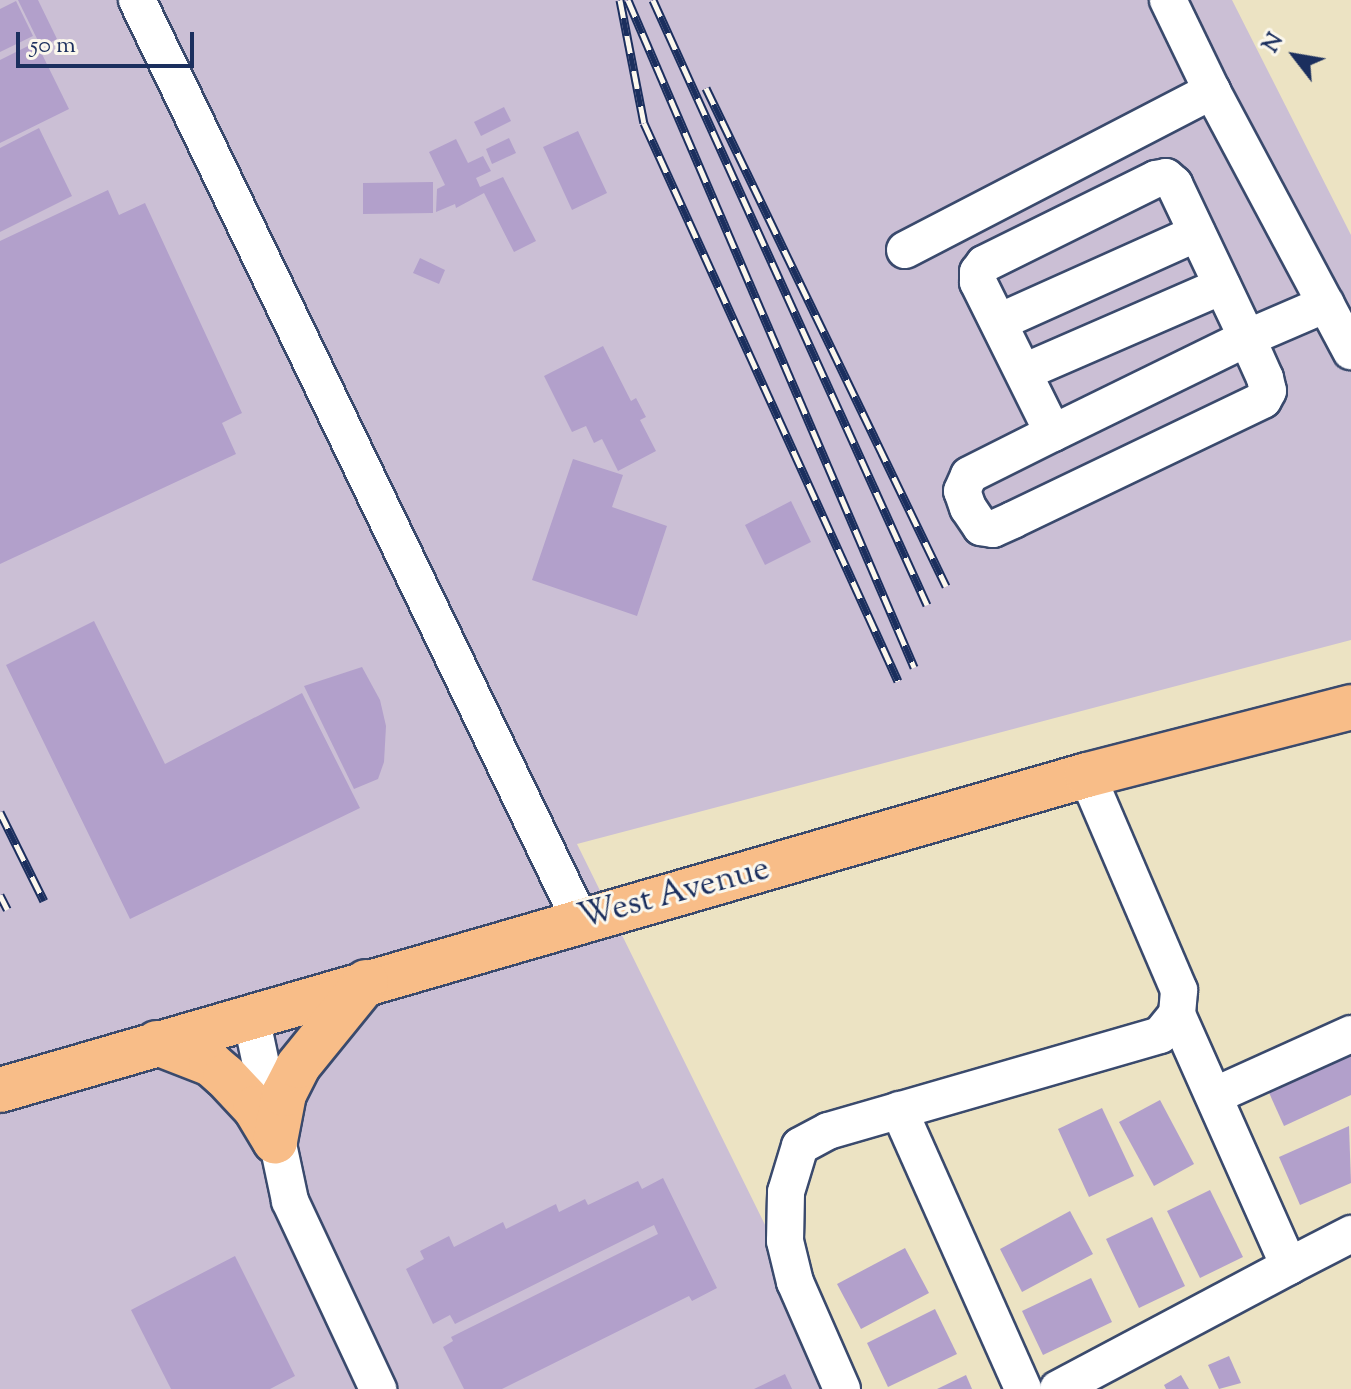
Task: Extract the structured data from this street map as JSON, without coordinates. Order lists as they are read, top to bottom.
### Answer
{
  "streets": {
    "main road": ["West Avenue"]
  },
  "scale_bar": "50 m",
  "north": "top left"
}
